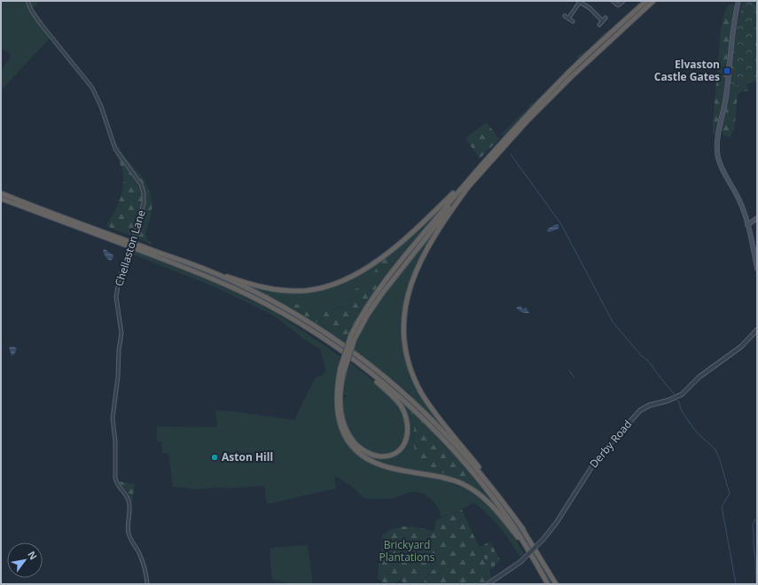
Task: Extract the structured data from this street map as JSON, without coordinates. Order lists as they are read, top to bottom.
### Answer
{
  "streets": {
    "street": ["Chellaston Lane", "Derby Road"]
  },
  "parks": ["Brickyard Plantations"],
  "places": {
    "transit": ["Elvaston Castle Gates"],
    "other": ["Aston Hill"]
  },
  "north": "top right"
}
